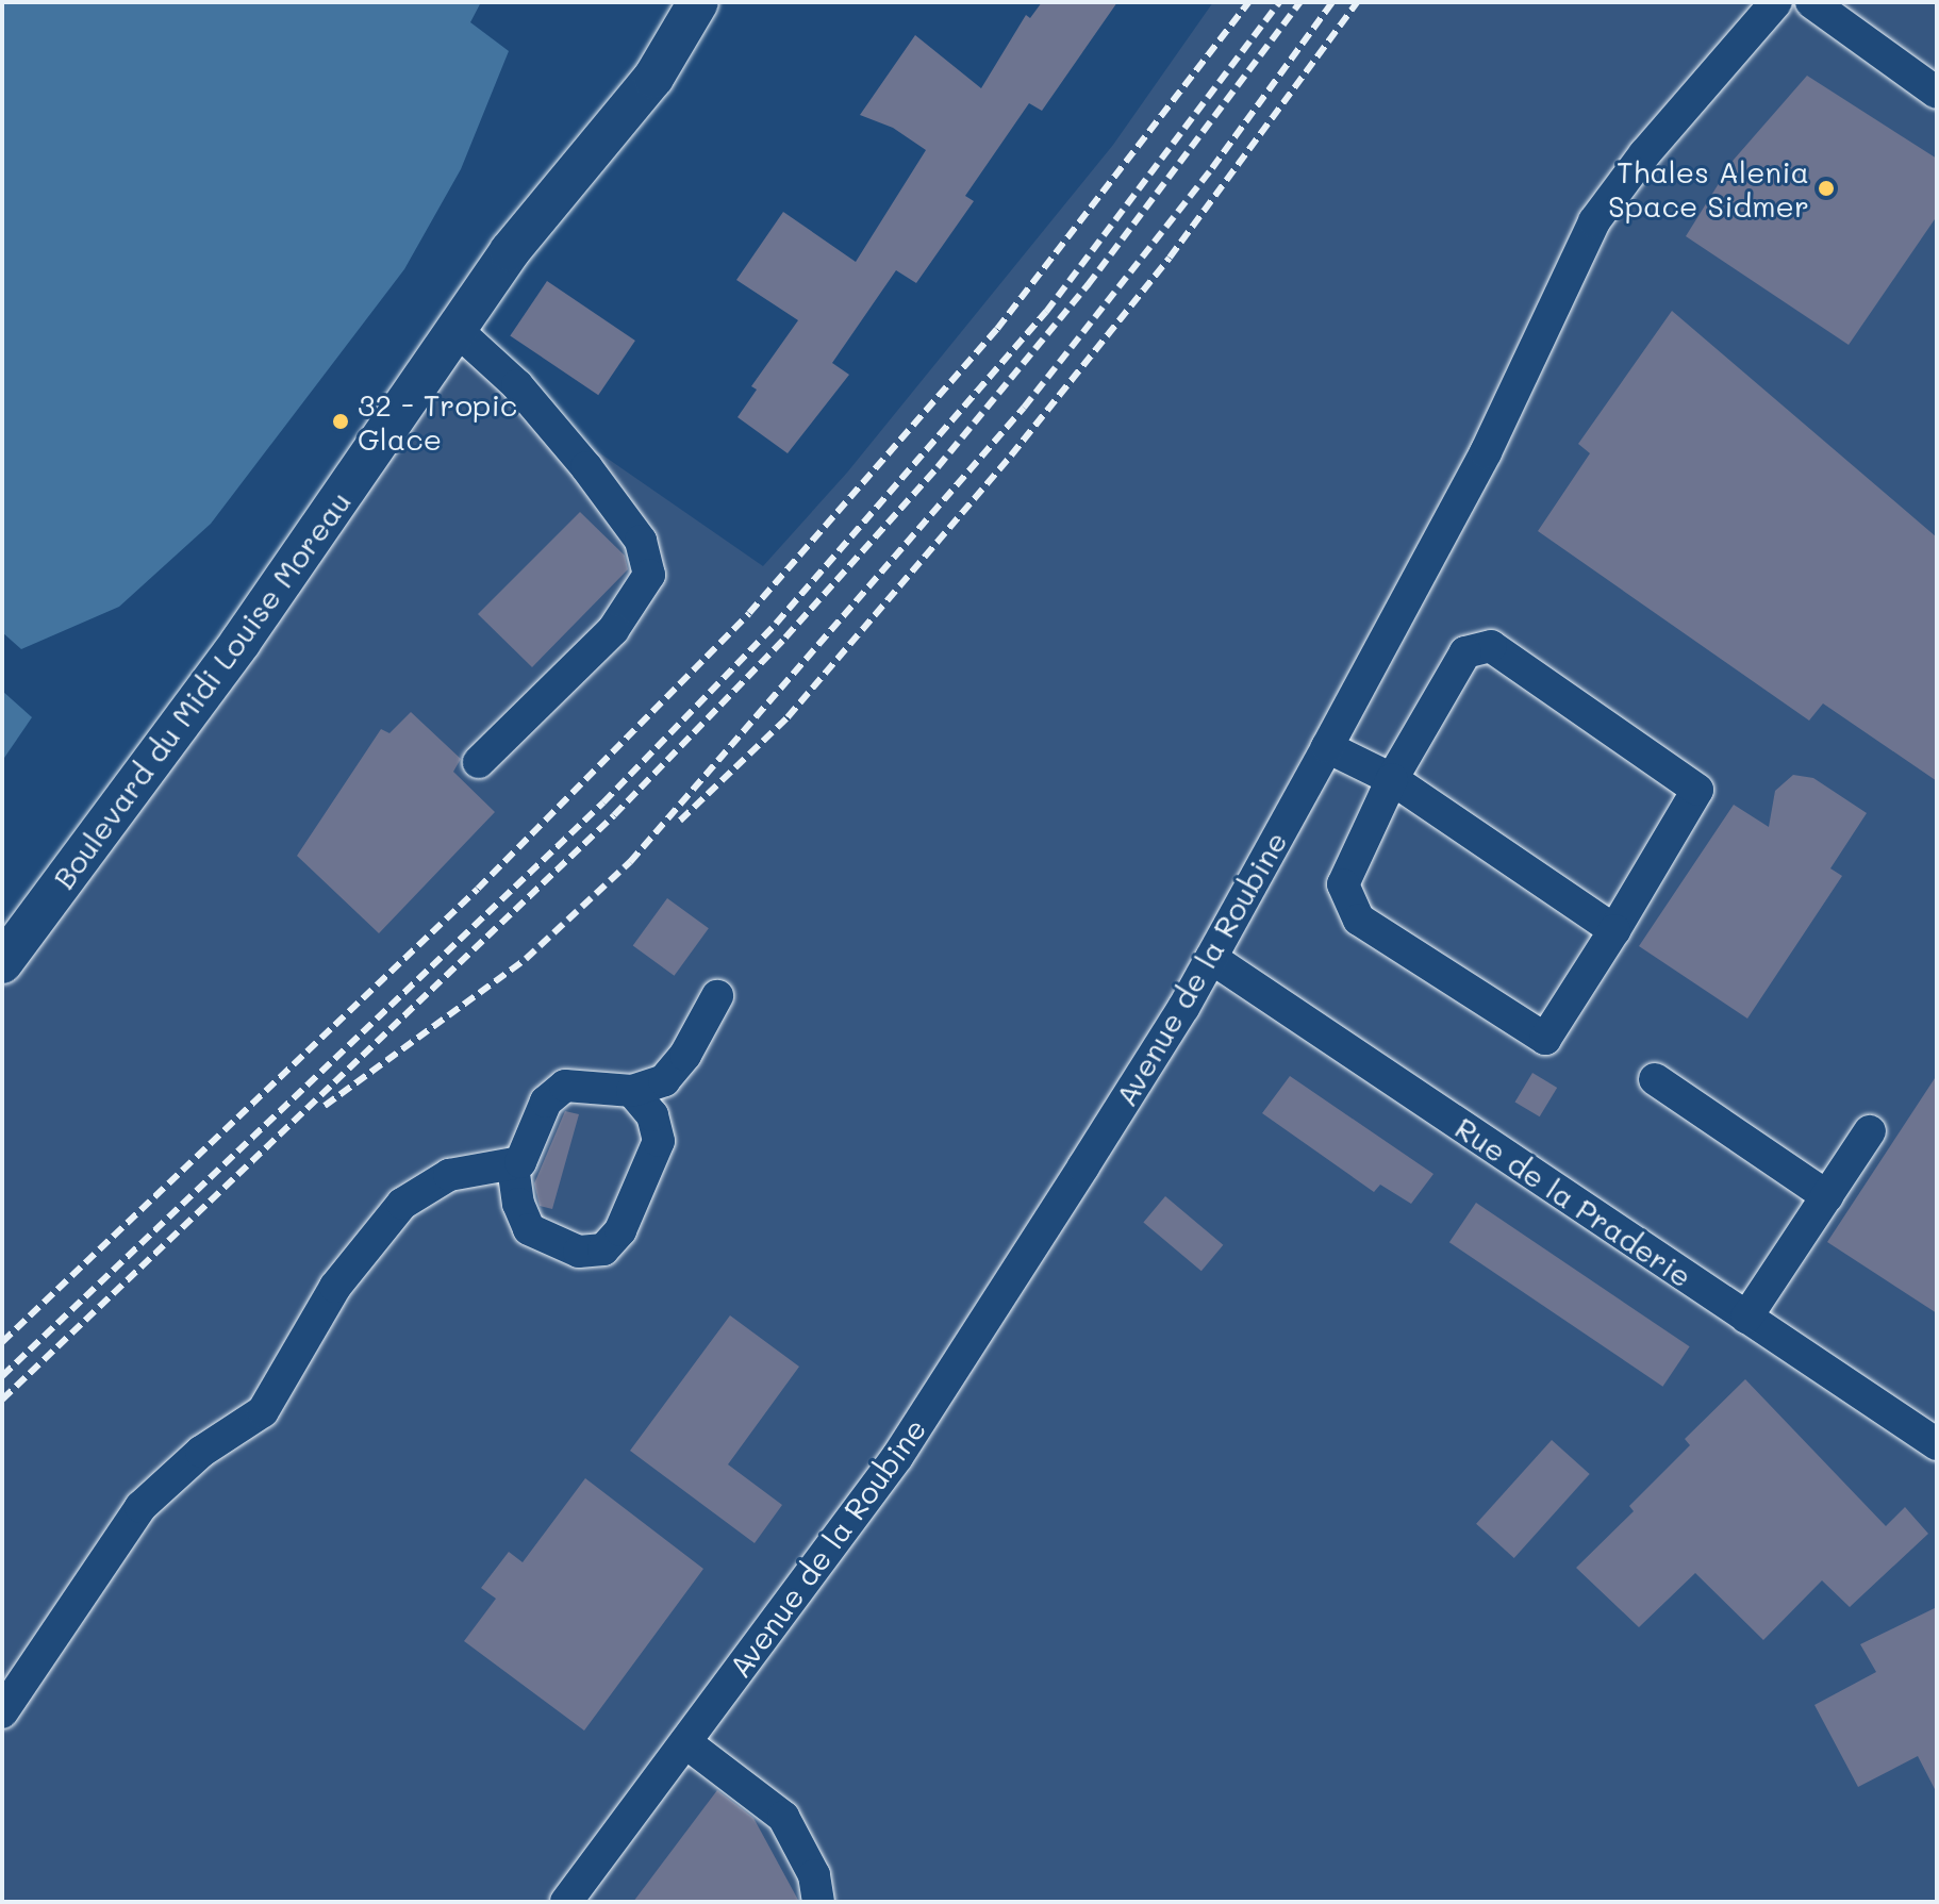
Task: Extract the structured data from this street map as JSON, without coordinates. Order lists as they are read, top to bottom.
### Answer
{
  "streets": {
    "main road": ["Boulevard du Midi Louise Moreau"],
    "street": ["Avenue de la Roubine", "Rue de la Praderie"]
  },
  "crossings": [
    ["Avenue de la Roubine", "Rue de la Praderie"]
  ],
  "places": ["Thales Alenia Space Sidmer", "32 - Tropic Glace"]
}
